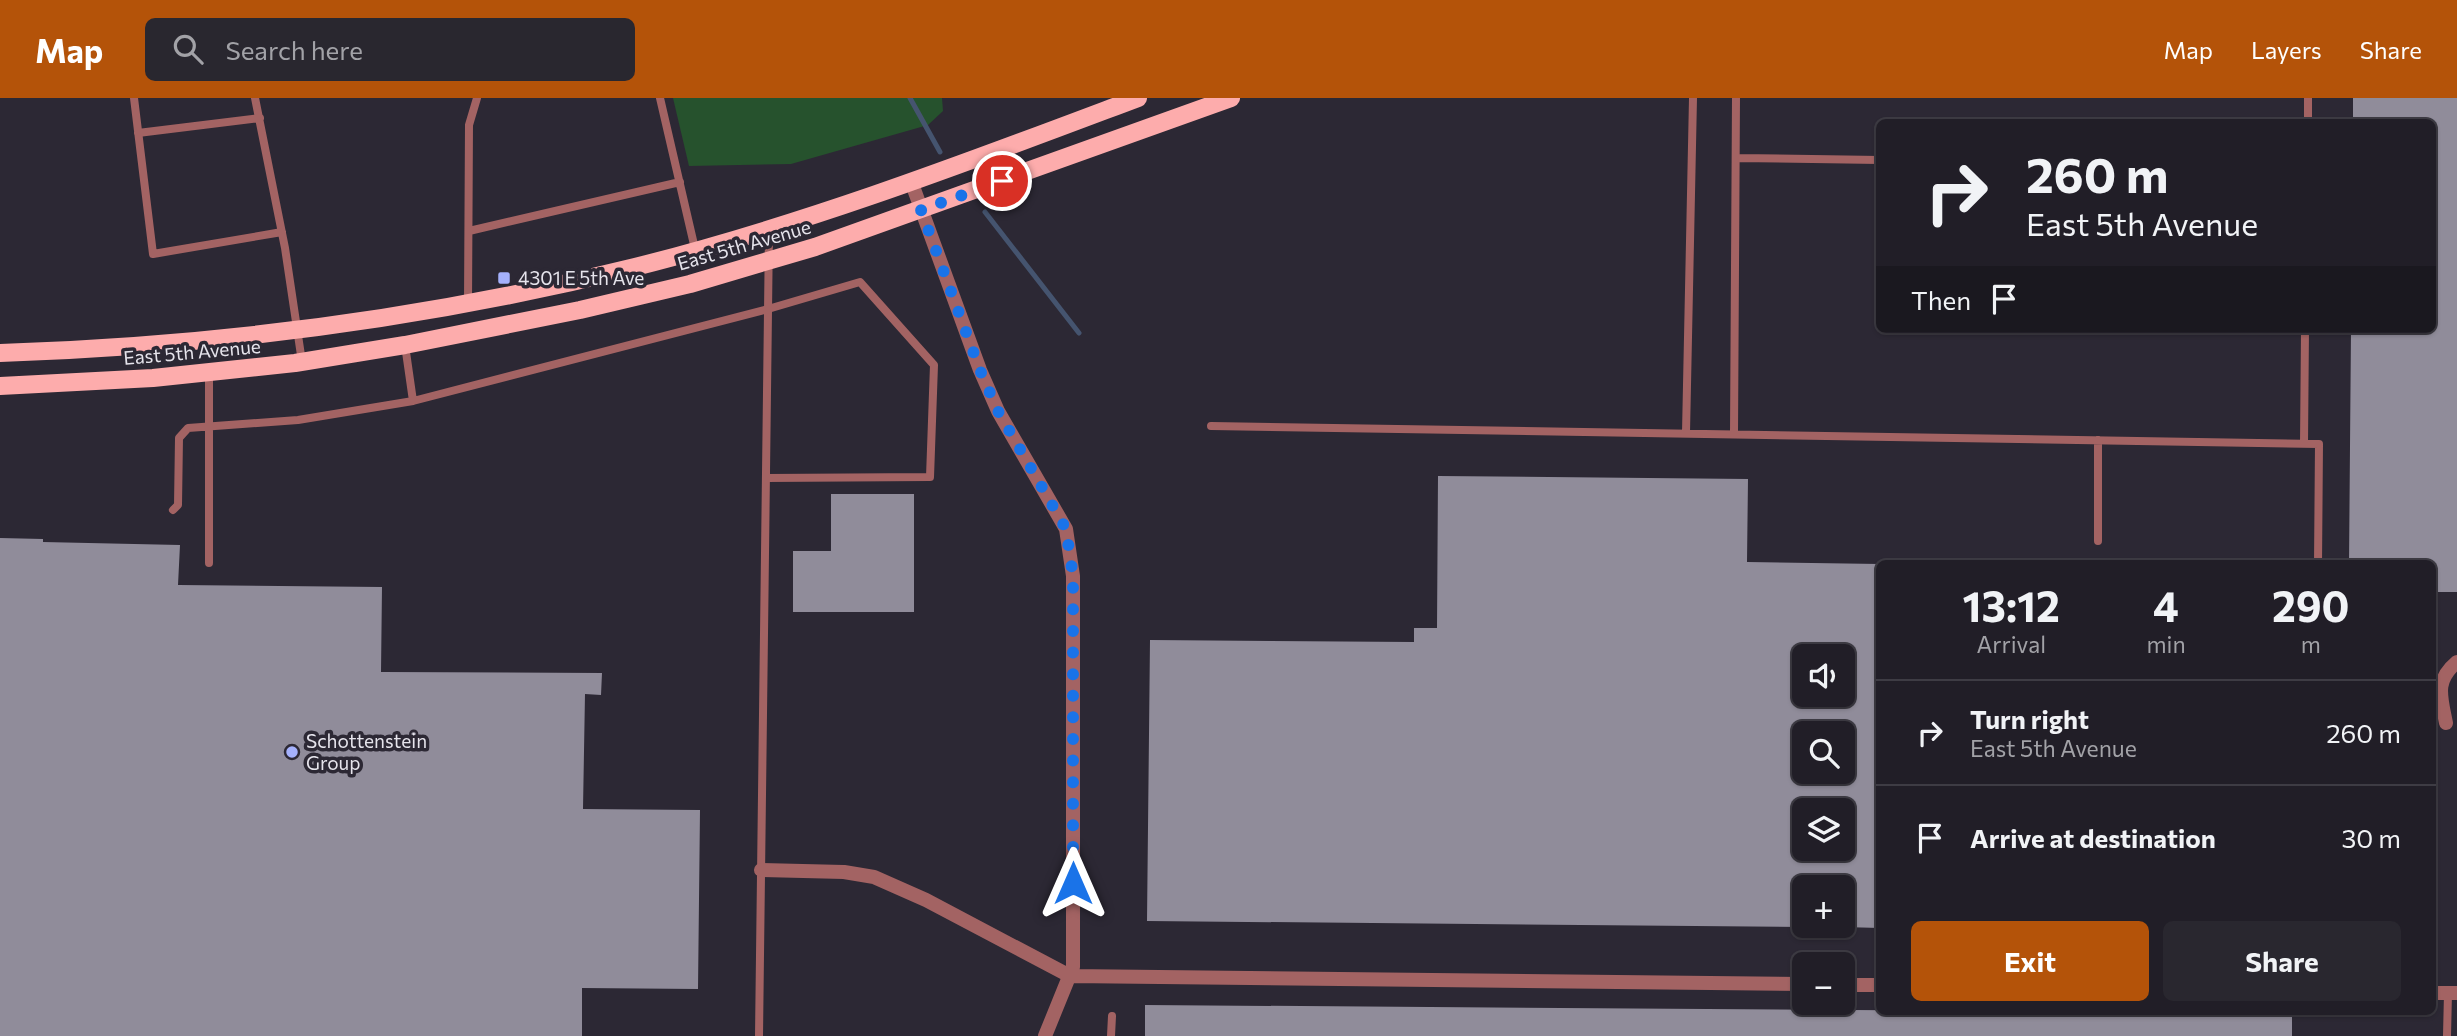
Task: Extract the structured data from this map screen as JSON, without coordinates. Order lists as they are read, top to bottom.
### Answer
{
  "streets": {
    "main road": ["East 5th Avenue"]
  },
  "places": {
    "transit": ["4301 E 5th Ave"],
    "other": ["Schottenstein Group"]
  },
  "page": {
    "header": "Map",
    "search": "Search here",
    "nav": ["Map", "Layers", "Share"],
    "turn": ["260 m", "East 5th Avenue"],
    "then": "Then",
    "eta": [
      "13:12",
      "Arrival",
      "4",
      "min",
      "290",
      "m"
    ],
    "map_buttons": ["+", "−"],
    "list": [
      {
        "name": "Turn right",
        "note": "East 5th Avenue",
        "value": "260 m"
      },
      {
        "name": "Arrive at destination",
        "value": "30 m"
      }
    ],
    "buttons": ["Exit", "Share"]
  }
}
